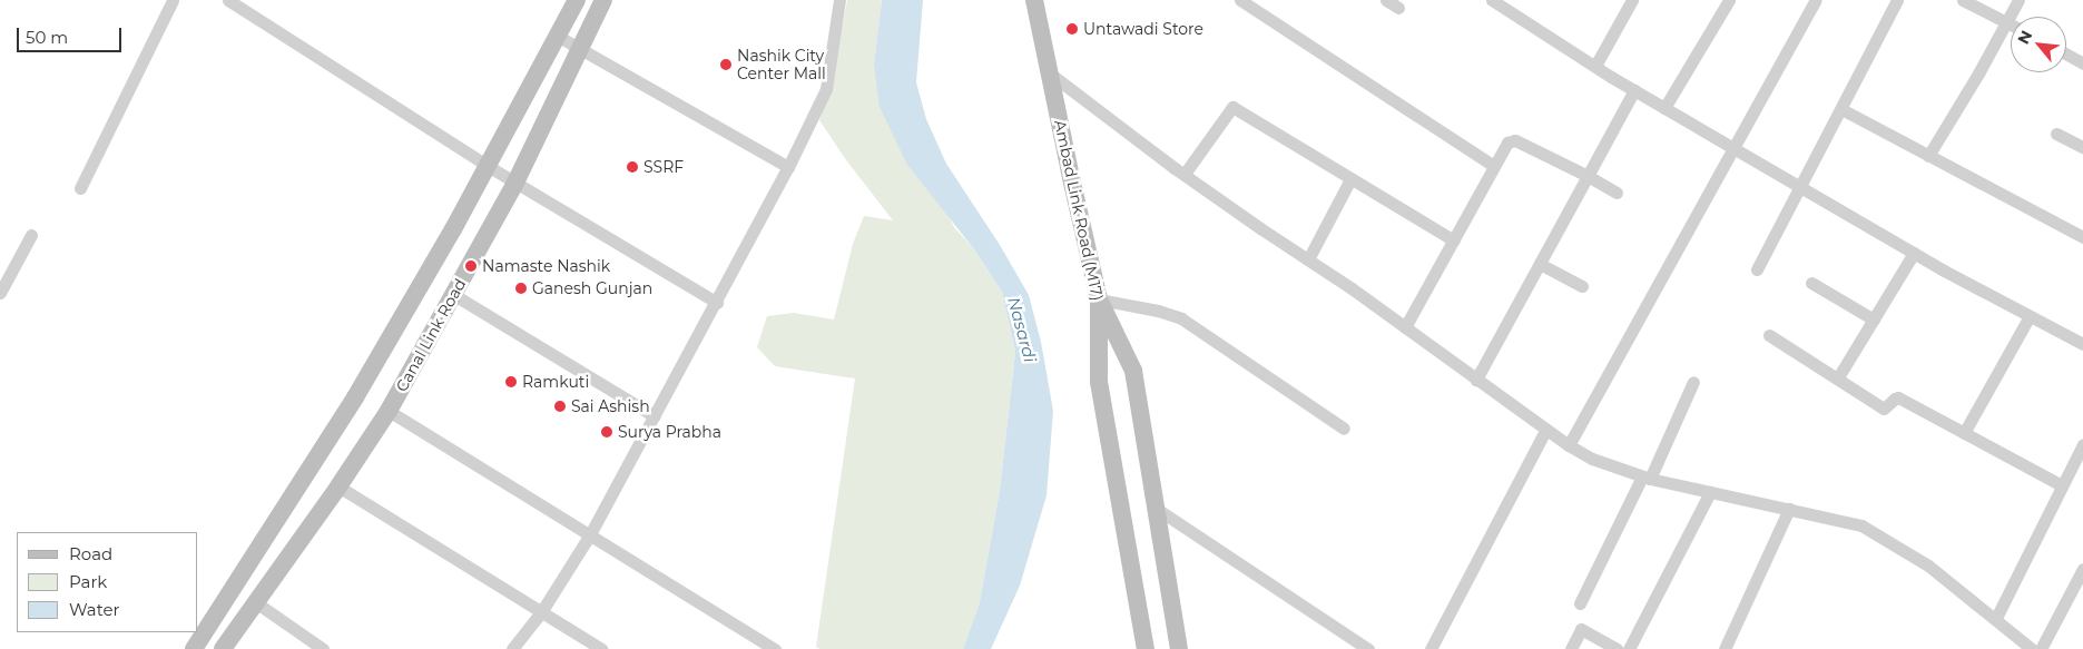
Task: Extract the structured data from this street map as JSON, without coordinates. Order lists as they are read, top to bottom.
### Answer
{
  "streets": {
    "main road": ["Ambad Link Road (M17)", "Canal Link Road"]
  },
  "water": ["Nasardi"],
  "places": [
    "Untawadi Store",
    "Nashik City Center Mall",
    "SSRF",
    "Namaste Nashik",
    "Ganesh Gunjan",
    "Ramkuti",
    "Sai Ashish",
    "Surya Prabha"
  ],
  "legend": ["Road", "Park", "Water"],
  "scale_bar": "50 m",
  "north": "top left"
}
